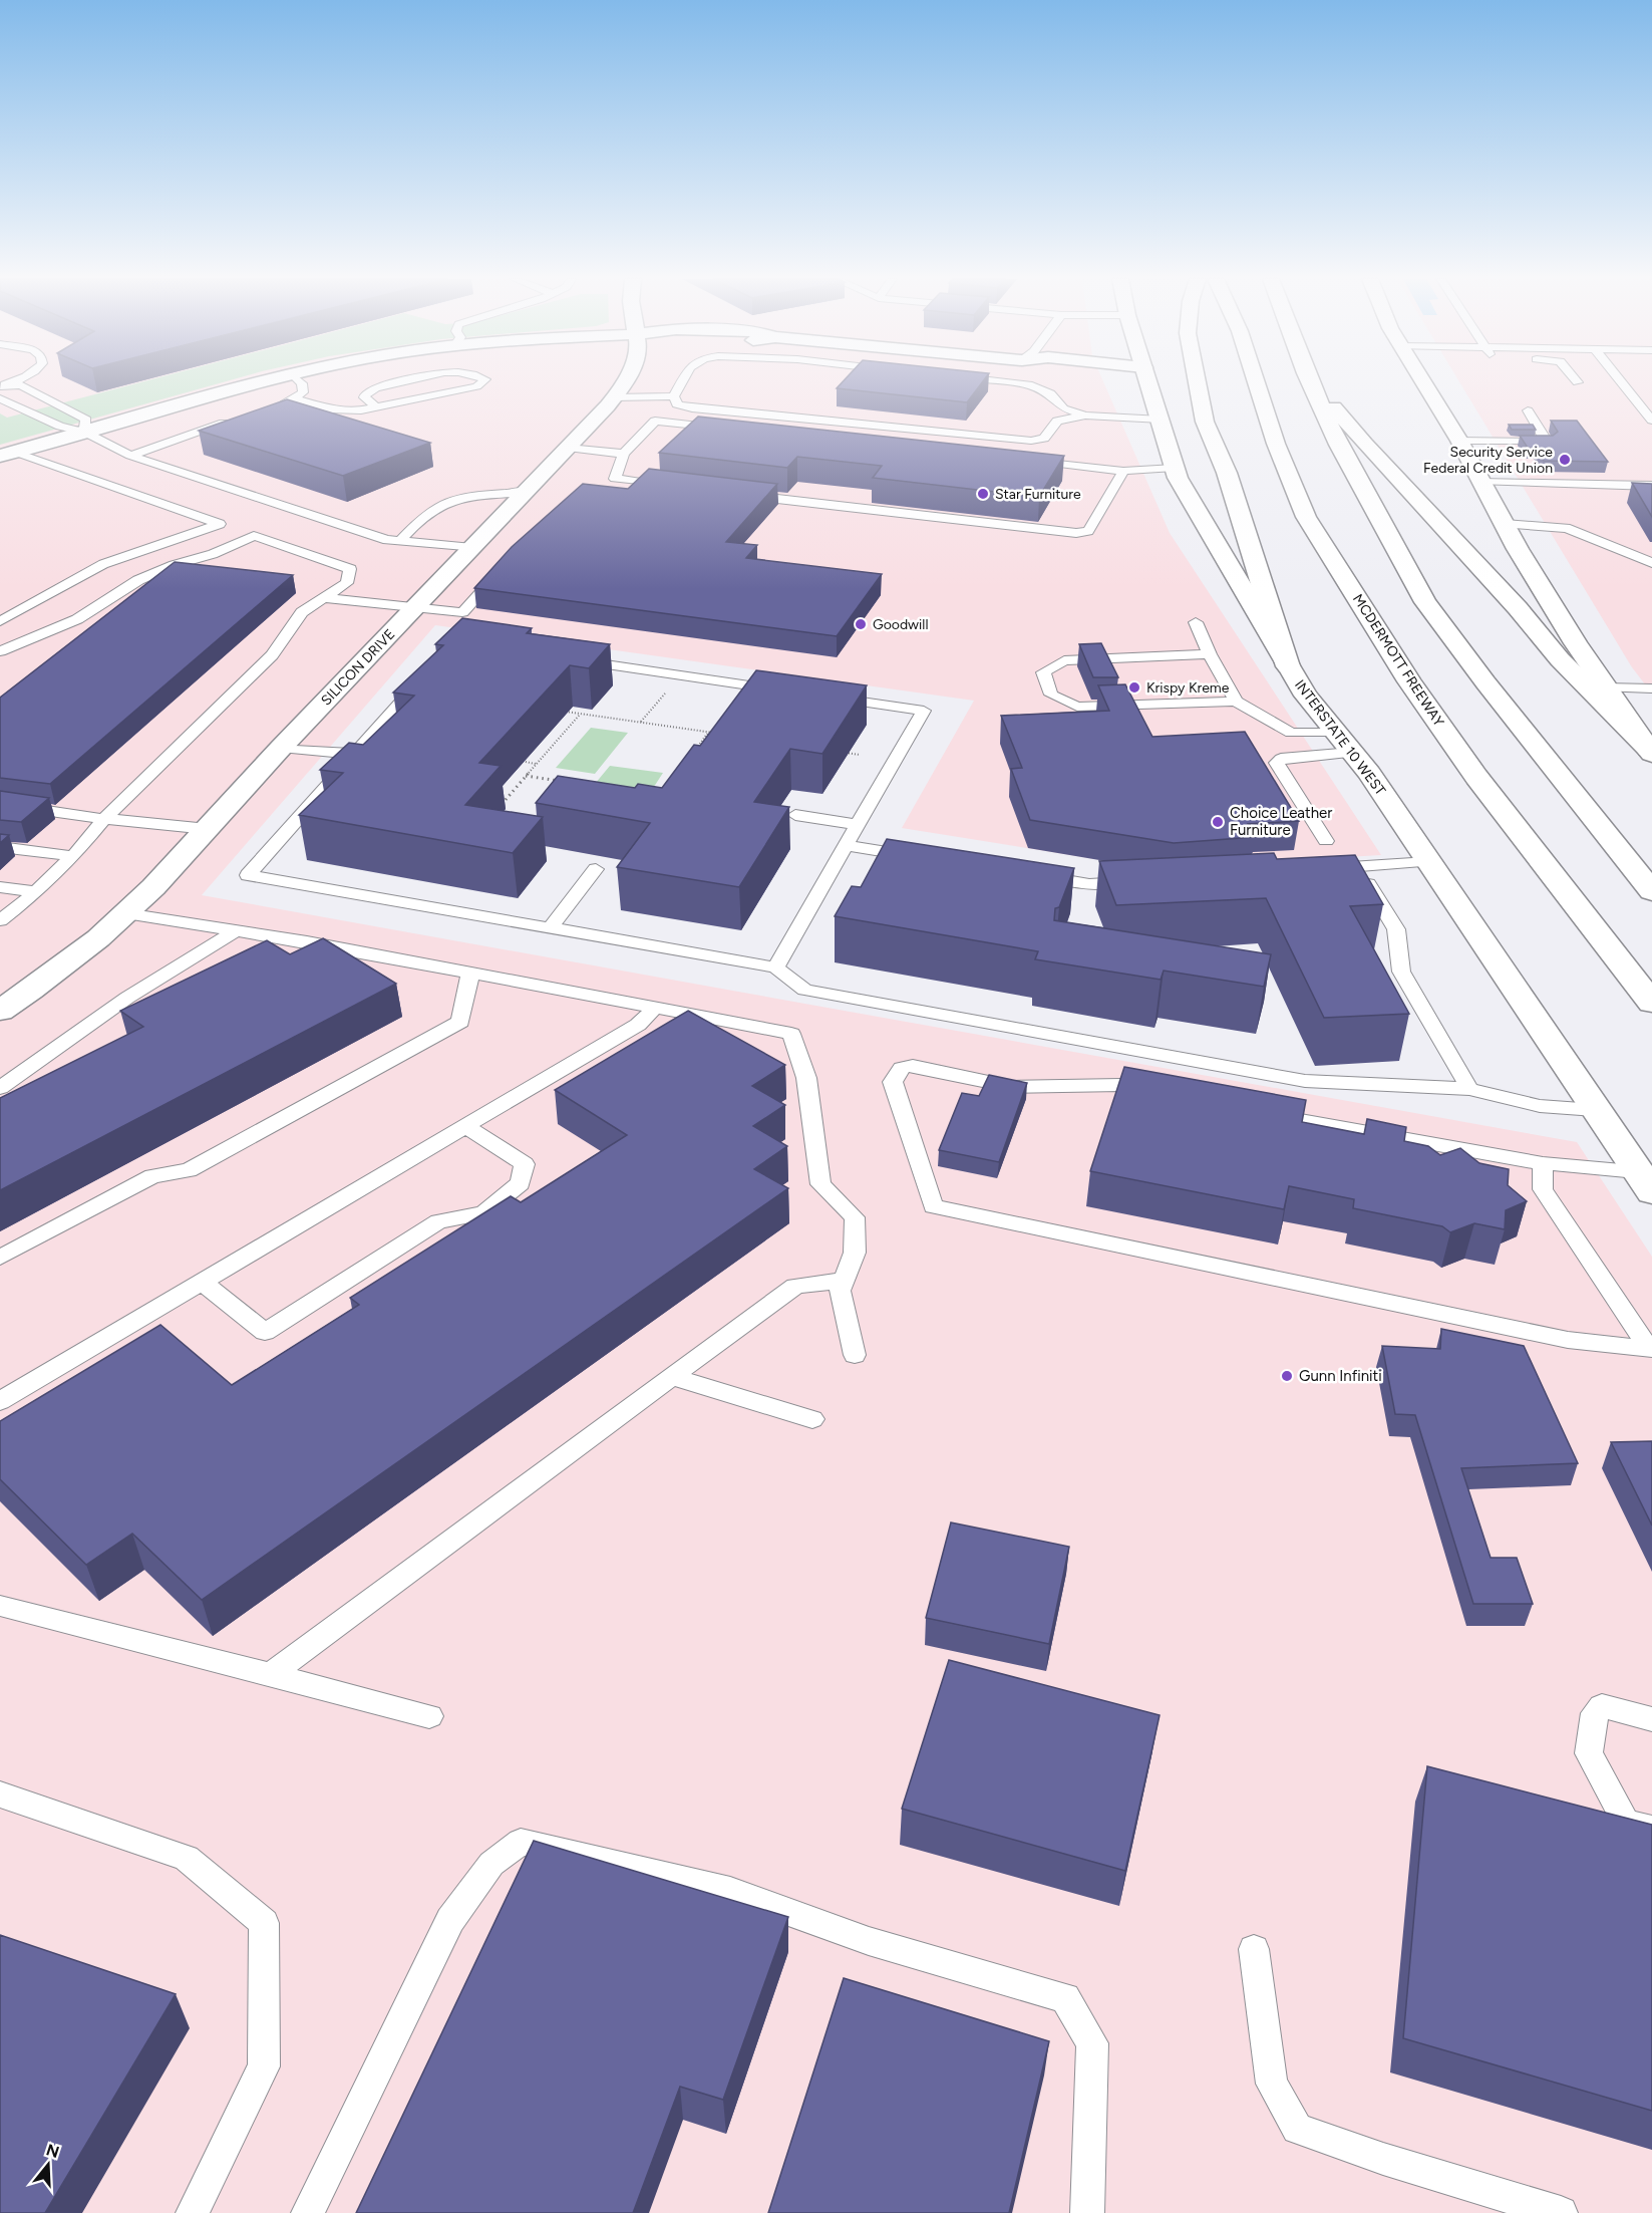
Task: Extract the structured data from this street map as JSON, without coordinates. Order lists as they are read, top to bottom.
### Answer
{
  "streets": {
    "main road": ["MCDERMOTT FREEWAY", "SILICON DRIVE", "INTERSTATE 10 WEST"]
  },
  "places": [
    "Security Service Federal Credit Union",
    "Star Furniture",
    "Goodwill",
    "Krispy Kreme",
    "Choice Leather Furniture",
    "Gunn Infiniti"
  ],
  "north": "top"
}
